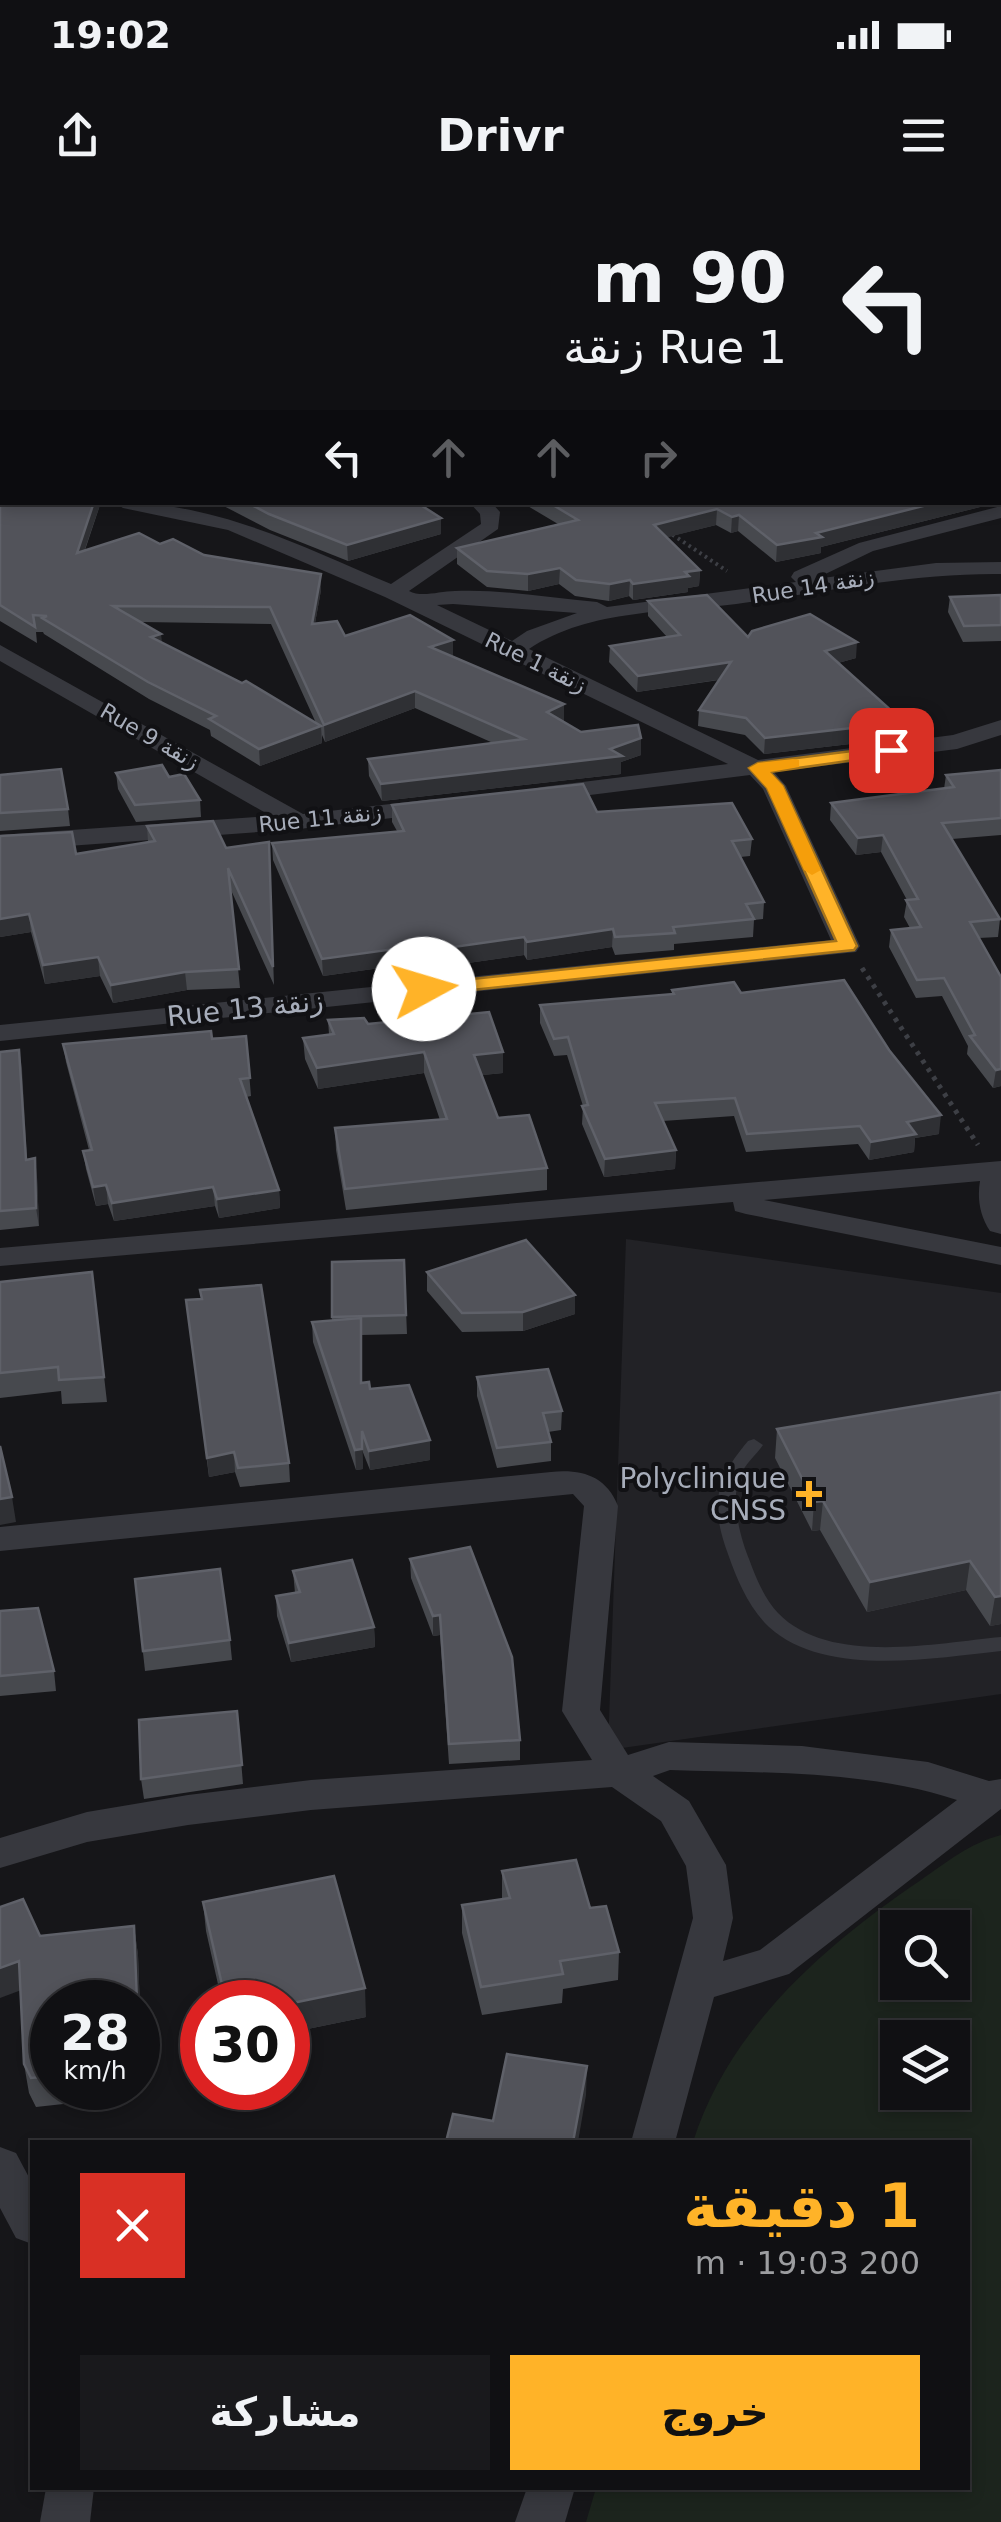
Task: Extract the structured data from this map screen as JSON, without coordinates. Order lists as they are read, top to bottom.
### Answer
{
  "streets": {
    "street": [
      "Rue 14 زنقة",
      "Rue 1 زنقة",
      "Rue 9 زنقة",
      "Rue 11 زنقة",
      "Rue 13 زنقة"
    ]
  },
  "crossings": [
    ["Rue 14 زنقة", "Rue 1 زنقة"],
    ["Rue 9 زنقة", "Rue 11 زنقة"]
  ],
  "places": {
    "health": ["Polyclinique CNSS"]
  },
  "page": {
    "status": "19:02",
    "header": "Drivr",
    "turn": ["90 m", "Rue 1 زنقة"],
    "speed": "28 km/h",
    "limit": "30",
    "heading": ["1 دقيقة", "200 m · 19:03"],
    "buttons": ["خروج", "مشاركة"]
  }
}
